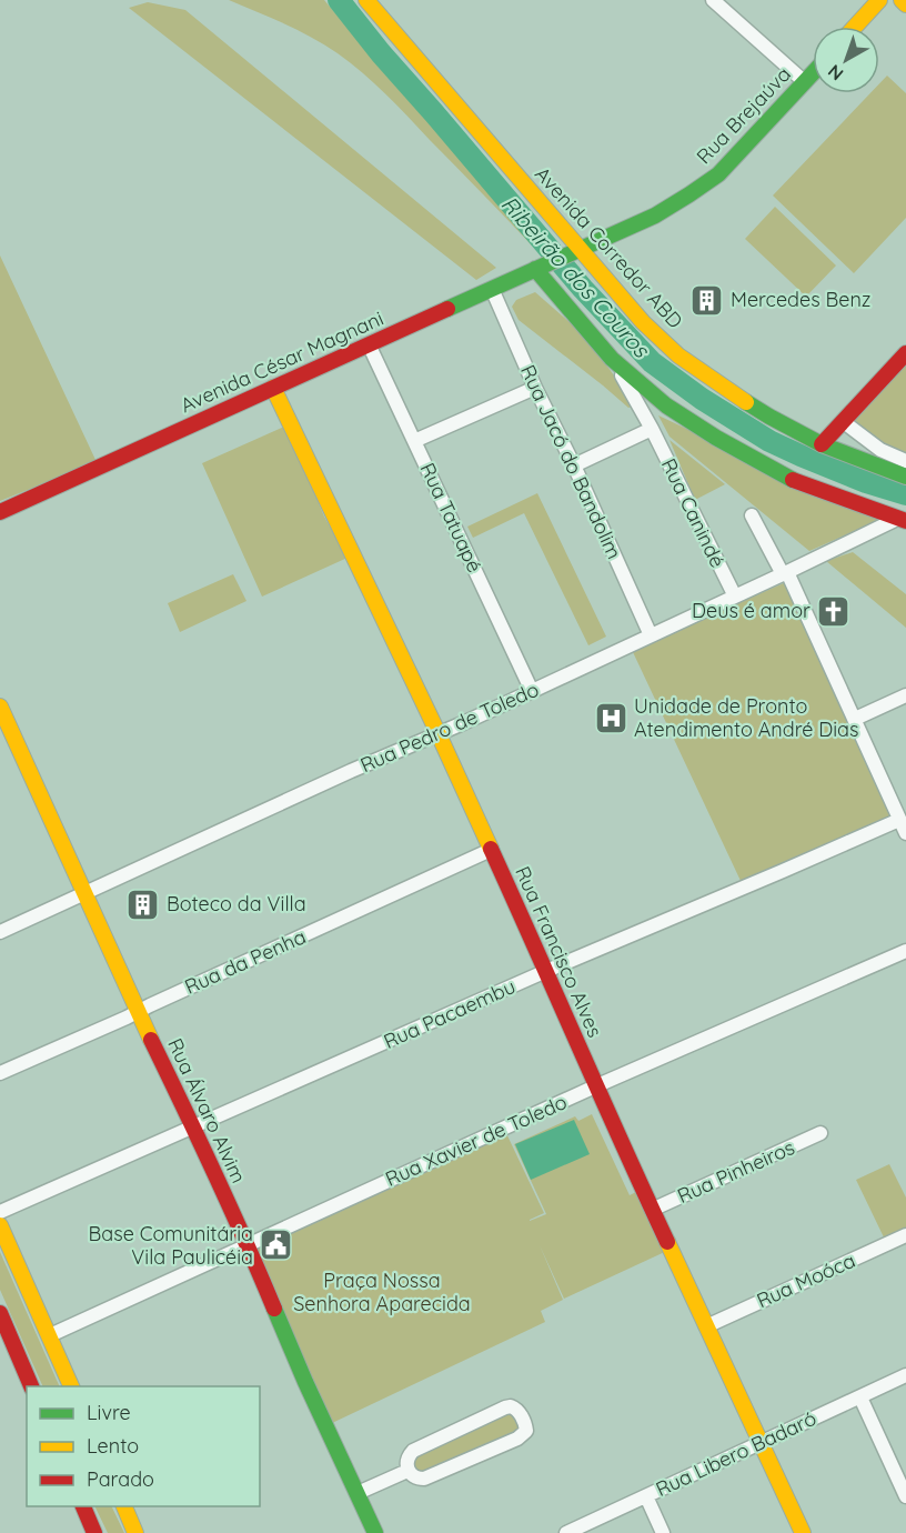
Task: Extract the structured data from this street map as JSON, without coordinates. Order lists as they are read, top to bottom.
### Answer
{
  "streets": {
    "main road": [
      "Rua Brejaúva",
      "Avenida Corredor ABD",
      "Avenida César Magnani",
      "Rua Francisco Alves",
      "Rua Álvaro Alvim"
    ],
    "street": [
      "Rua Jacó do Bandolim",
      "Rua Canindé",
      "Rua Tatuapé",
      "Rua Pedro de Toledo",
      "Rua da Penha",
      "Rua Pacaembu",
      "Rua Xavier de Toledo",
      "Rua Pinheiros",
      "Rua Moóca",
      "Rua Libero Badaró"
    ]
  },
  "crossings": [
    ["Rua Brejaúva", "Avenida Corredor ABD"],
    ["Rua Brejaúva", "Avenida César Magnani"],
    ["Avenida Corredor ABD", "Avenida César Magnani"],
    ["Avenida César Magnani", "Rua Jacó do Bandolim"],
    ["Avenida César Magnani", "Rua Tatuapé"],
    ["Avenida César Magnani", "Rua Francisco Alves"],
    ["Rua Jacó do Bandolim", "Rua Pedro de Toledo"],
    ["Rua Canindé", "Rua Pedro de Toledo"],
    ["Rua Tatuapé", "Rua Pedro de Toledo"],
    ["Rua Pedro de Toledo", "Rua Francisco Alves"],
    ["Rua Pedro de Toledo", "Rua Álvaro Alvim"],
    ["Rua Francisco Alves", "Rua da Penha"],
    ["Rua Francisco Alves", "Rua Pacaembu"],
    ["Rua Francisco Alves", "Rua Xavier de Toledo"],
    ["Rua Francisco Alves", "Rua Pinheiros"],
    ["Rua Francisco Alves", "Rua Moóca"],
    ["Rua Francisco Alves", "Rua Libero Badaró"],
    ["Rua da Penha", "Rua Álvaro Alvim"],
    ["Rua Pacaembu", "Rua Álvaro Alvim"],
    ["Rua Álvaro Alvim", "Rua Xavier de Toledo"]
  ],
  "water": ["Ribeirão dos Couros"],
  "parks": ["Praça Nossa Senhora Aparecida"],
  "places": {
    "building": ["Mercedes Benz", "Boteco da Villa"],
    "church": ["Deus é amor"],
    "hospital": ["Unidade de Pronto Atendimento André Dias"],
    "public building": ["Base Comunitária Vila Paulicéia"]
  },
  "legend": ["Livre", "Lento", "Parado"],
  "north": "bottom left"
}
